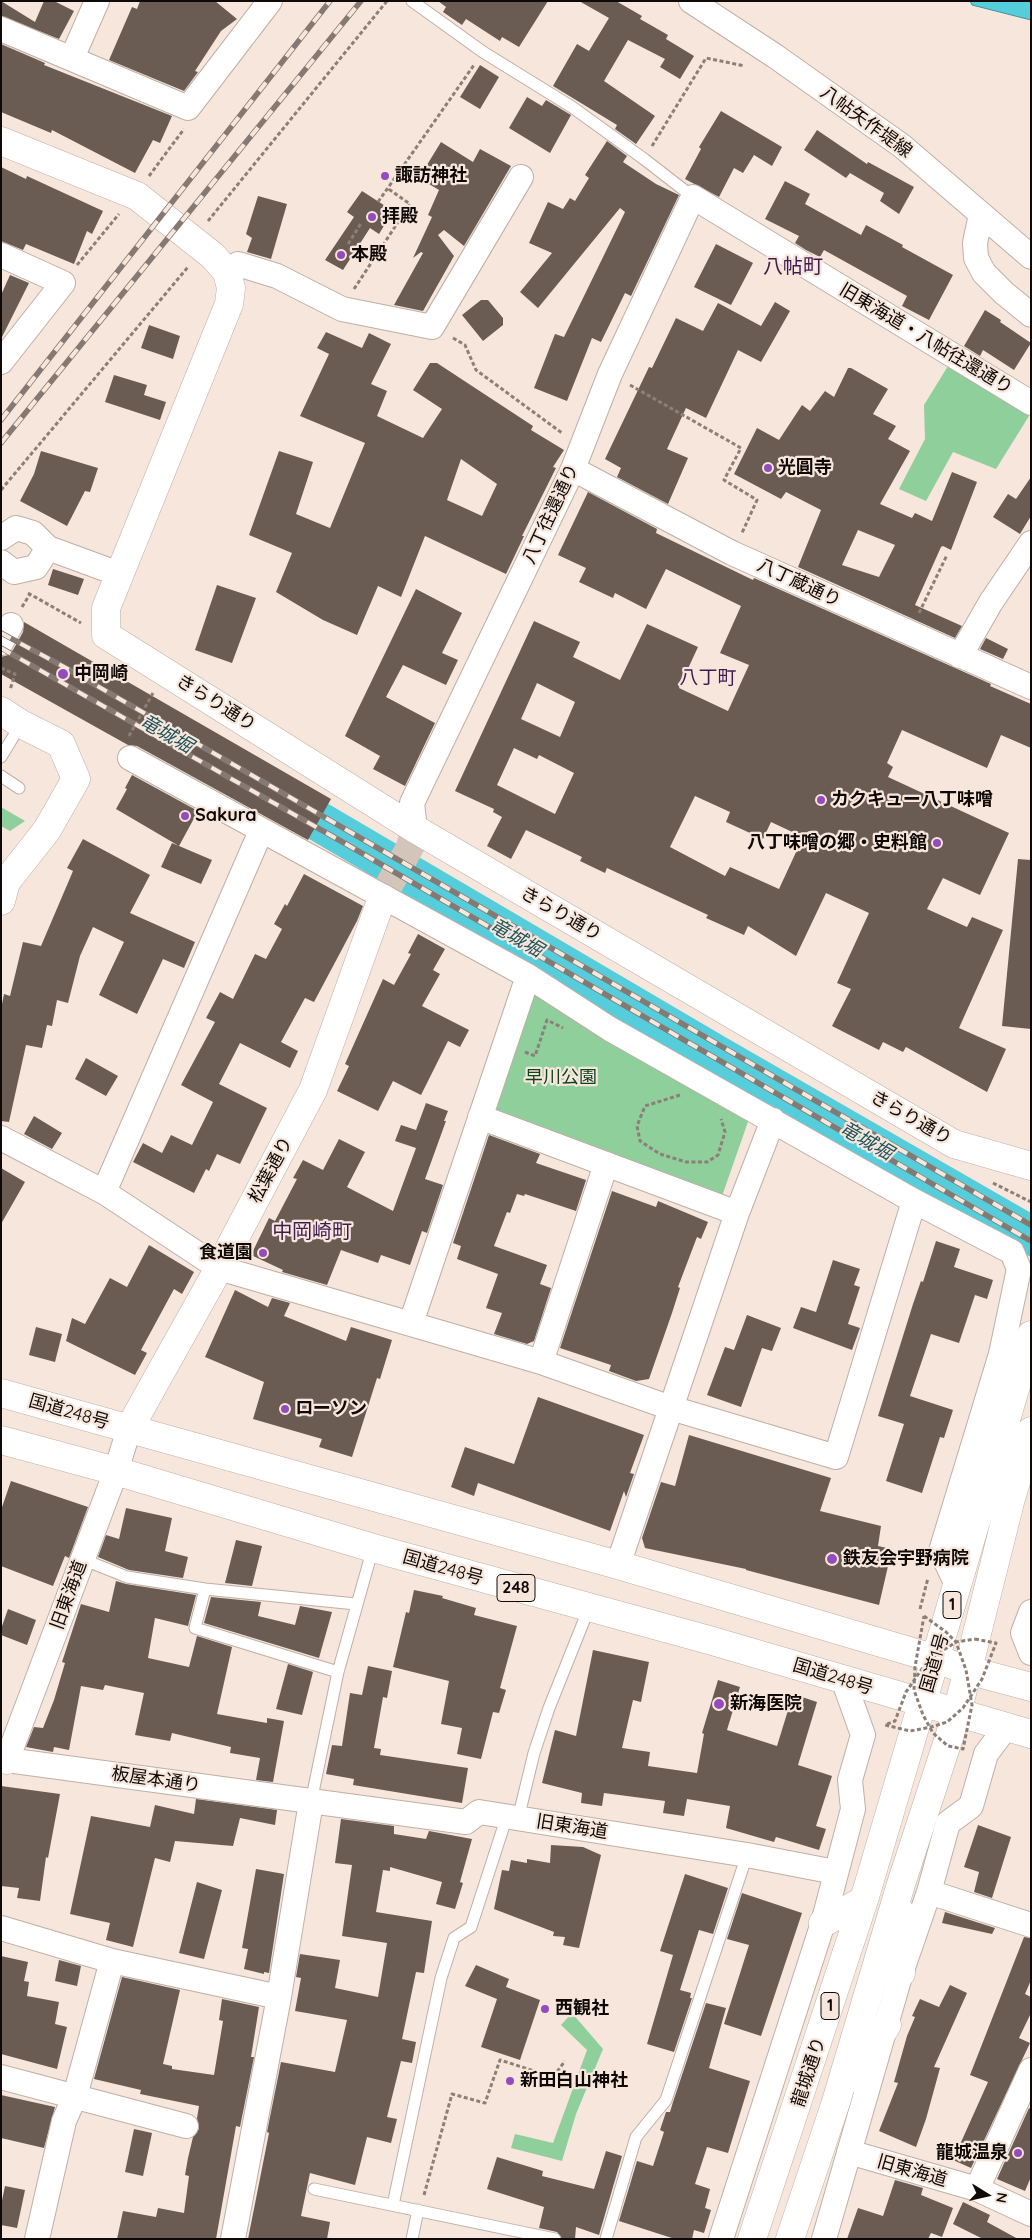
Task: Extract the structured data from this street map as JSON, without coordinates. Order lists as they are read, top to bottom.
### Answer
{
  "streets": {
    "main road": [
      "きらり通り",
      "松葉通り",
      "国道248号",
      "248",
      "1",
      "国道1号",
      "龍城通り"
    ],
    "street": [
      "八帖矢作堤線",
      "旧東海道・八帖往還通り",
      "八丁往還通り",
      "八丁蔵通り",
      "旧東海道",
      "板屋本通り"
    ]
  },
  "crossings": [
    ["旧東海道・八帖往還通り", "八丁往還通り"],
    ["八丁往還通り", "八丁蔵通り"],
    ["八丁往還通り", "きらり通り"],
    ["松葉通り", "国道248号"],
    ["松葉通り", "旧東海道"],
    ["国道248号", "旧東海道"],
    ["国道248号", "国道1号"],
    ["旧東海道", "板屋本通り"],
    ["国道1号", "龍城通り"]
  ],
  "districts": ["八帖町", "八丁町", "中岡崎町"],
  "water": ["竜城堀"],
  "parks": ["早川公園"],
  "places": [
    "諏訪神社",
    "拝殿",
    "本殿",
    "光圓寺",
    "中岡崎",
    "カクキュー八丁味噌",
    "Sakura",
    "八丁味噌の郷・史料館",
    "食道園",
    "ローソン",
    "鉄友会宇野病院",
    "新海医院",
    "西観社",
    "新田白山神社",
    "龍城温泉"
  ],
  "north": "right"
}
